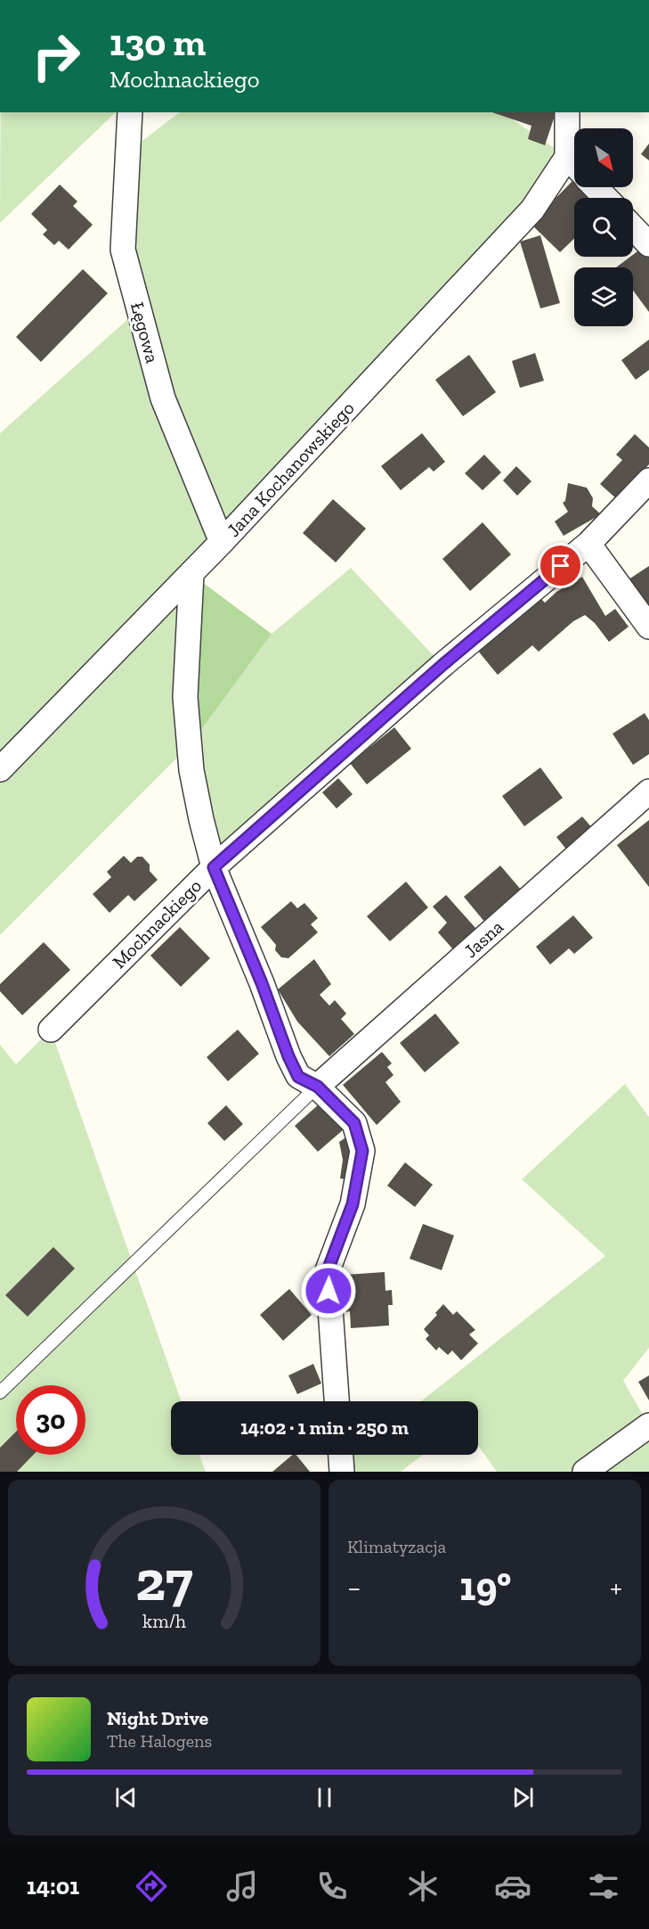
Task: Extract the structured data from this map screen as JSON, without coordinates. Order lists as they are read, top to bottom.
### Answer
{
  "streets": {
    "street": [
      "Łęgowa",
      "Jana Kochanowskiego",
      "Mochnackiego",
      "Jasna"
    ]
  },
  "crossings": [
    ["Łęgowa", "Jana Kochanowskiego"]
  ],
  "north": "bottom right",
  "page": {
    "turn": ["130 m", "Mochnackiego"],
    "limit": "30",
    "trip": "14:02 · 1 min · 250 m",
    "tile": "Klimatyzacja",
    "heat": ["−", "19°", "+"],
    "song": ["Night Drive", "The Halogens"],
    "tabs": "14:01",
    "gauge": ["27", "km/h"]
  }
}
